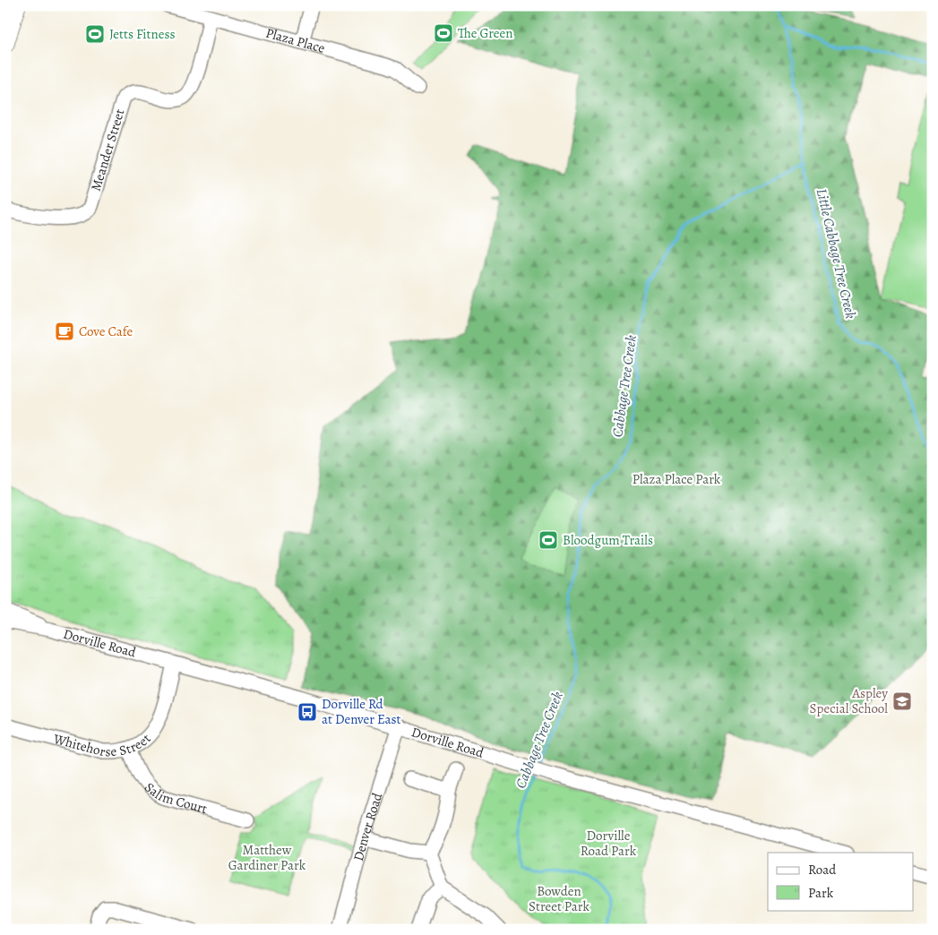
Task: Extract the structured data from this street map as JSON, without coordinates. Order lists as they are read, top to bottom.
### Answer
{
  "streets": {
    "street": [
      "Plaza Place",
      "Meander Street",
      "Dorville Road",
      "Whitehorse Street",
      "Salim Court",
      "Denver Road"
    ]
  },
  "crossings": [
    ["Plaza Place", "Meander Street"],
    ["Dorville Road", "Whitehorse Street"],
    ["Dorville Road", "Denver Road"],
    ["Whitehorse Street", "Salim Court"]
  ],
  "water": ["Little Cabbage Tree Creek", "Cabbage Tree Creek"],
  "parks": [
    "Plaza Place Park",
    "Dorville Road Park",
    "Matthew Gardiner Park",
    "Bowden Street Park"
  ],
  "places": {
    "sports": ["The Green", "Jetts Fitness", "Bloodgum Trails"],
    "cafe": ["Cove Cafe"],
    "school or university": ["Aspley Special School"],
    "bus stop": ["Dorville Rd at Denver East"]
  },
  "legend": ["Road", "Park"]
}
